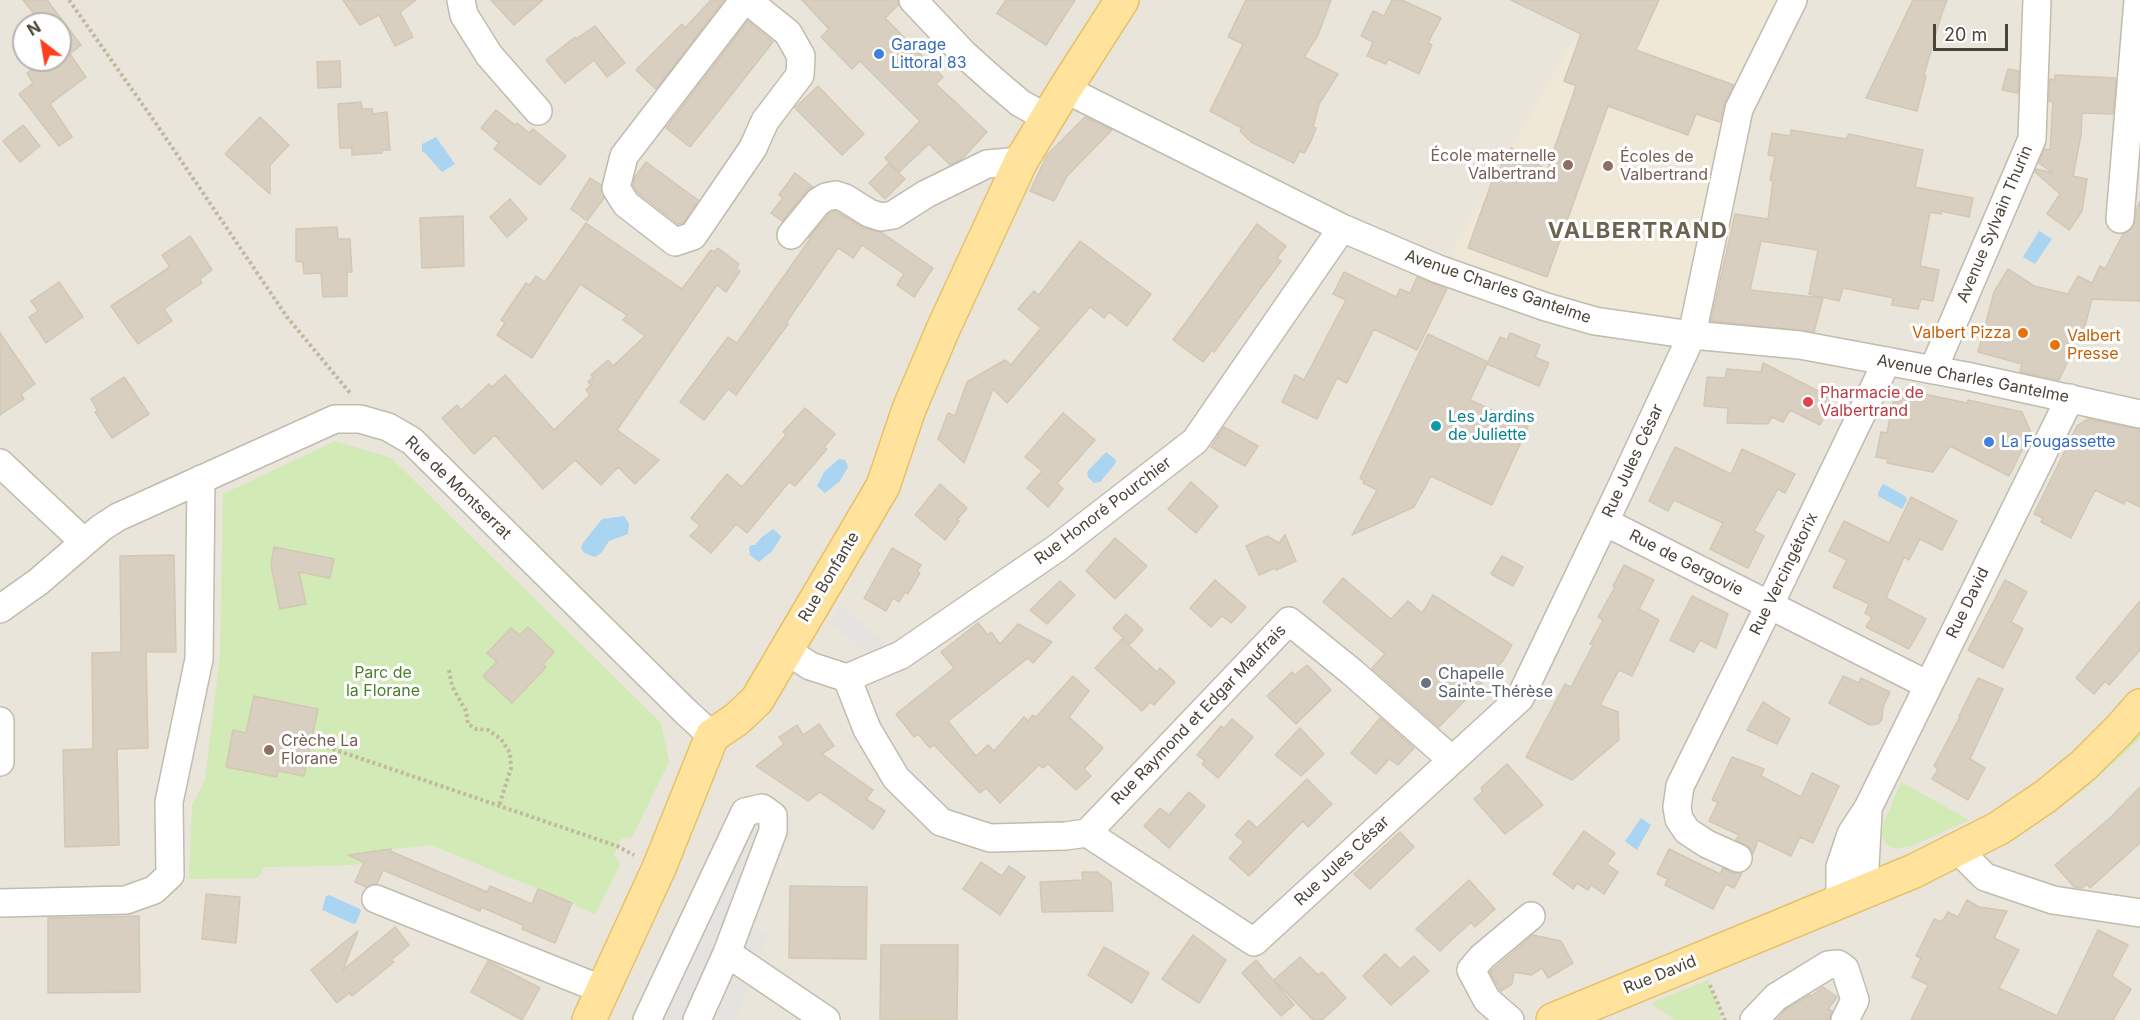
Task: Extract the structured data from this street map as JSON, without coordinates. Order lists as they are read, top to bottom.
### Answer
{
  "streets": {
    "main road": ["Rue Bonfante", "Rue David"],
    "street": [
      "Avenue Sylvain Thurin",
      "Avenue Charles Gantelme",
      "Rue Jules César",
      "Rue de Montserrat",
      "Rue Honoré Pourchier",
      "Rue de Gergovie",
      "Rue Vercingétorix",
      "Rue Raymond et Edgar Maufrais"
    ]
  },
  "crossings": [
    ["Avenue Sylvain Thurin", "Avenue Charles Gantelme"],
    ["Avenue Charles Gantelme", "Rue Jules César"],
    ["Avenue Charles Gantelme", "Rue Honoré Pourchier"],
    ["Avenue Charles Gantelme", "Rue Vercingétorix"],
    ["Avenue Charles Gantelme", "Rue Bonfante"],
    ["Avenue Charles Gantelme", "Rue David"],
    ["Rue Jules César", "Rue de Gergovie"],
    ["Rue Jules César", "Rue Raymond et Edgar Maufrais"],
    ["Rue de Montserrat", "Rue Bonfante"],
    ["Rue de Gergovie", "Rue Vercingétorix"],
    ["Rue de Gergovie", "Rue David"]
  ],
  "districts": ["VALBERTRAND"],
  "parks": ["Parc de la Florane"],
  "places": [
    "Garage Littoral 83",
    "École maternelle Valbertrand",
    "Écoles de Valbertrand",
    "Valbert Pizza",
    "Valbert Presse",
    "Pharmacie de Valbertrand",
    "Les Jardins de Juliette",
    "La Fougassette",
    "Chapelle Sainte-Thérèse",
    "Crèche La Florane"
  ],
  "scale_bar": "20 m",
  "north": "top left"
}
